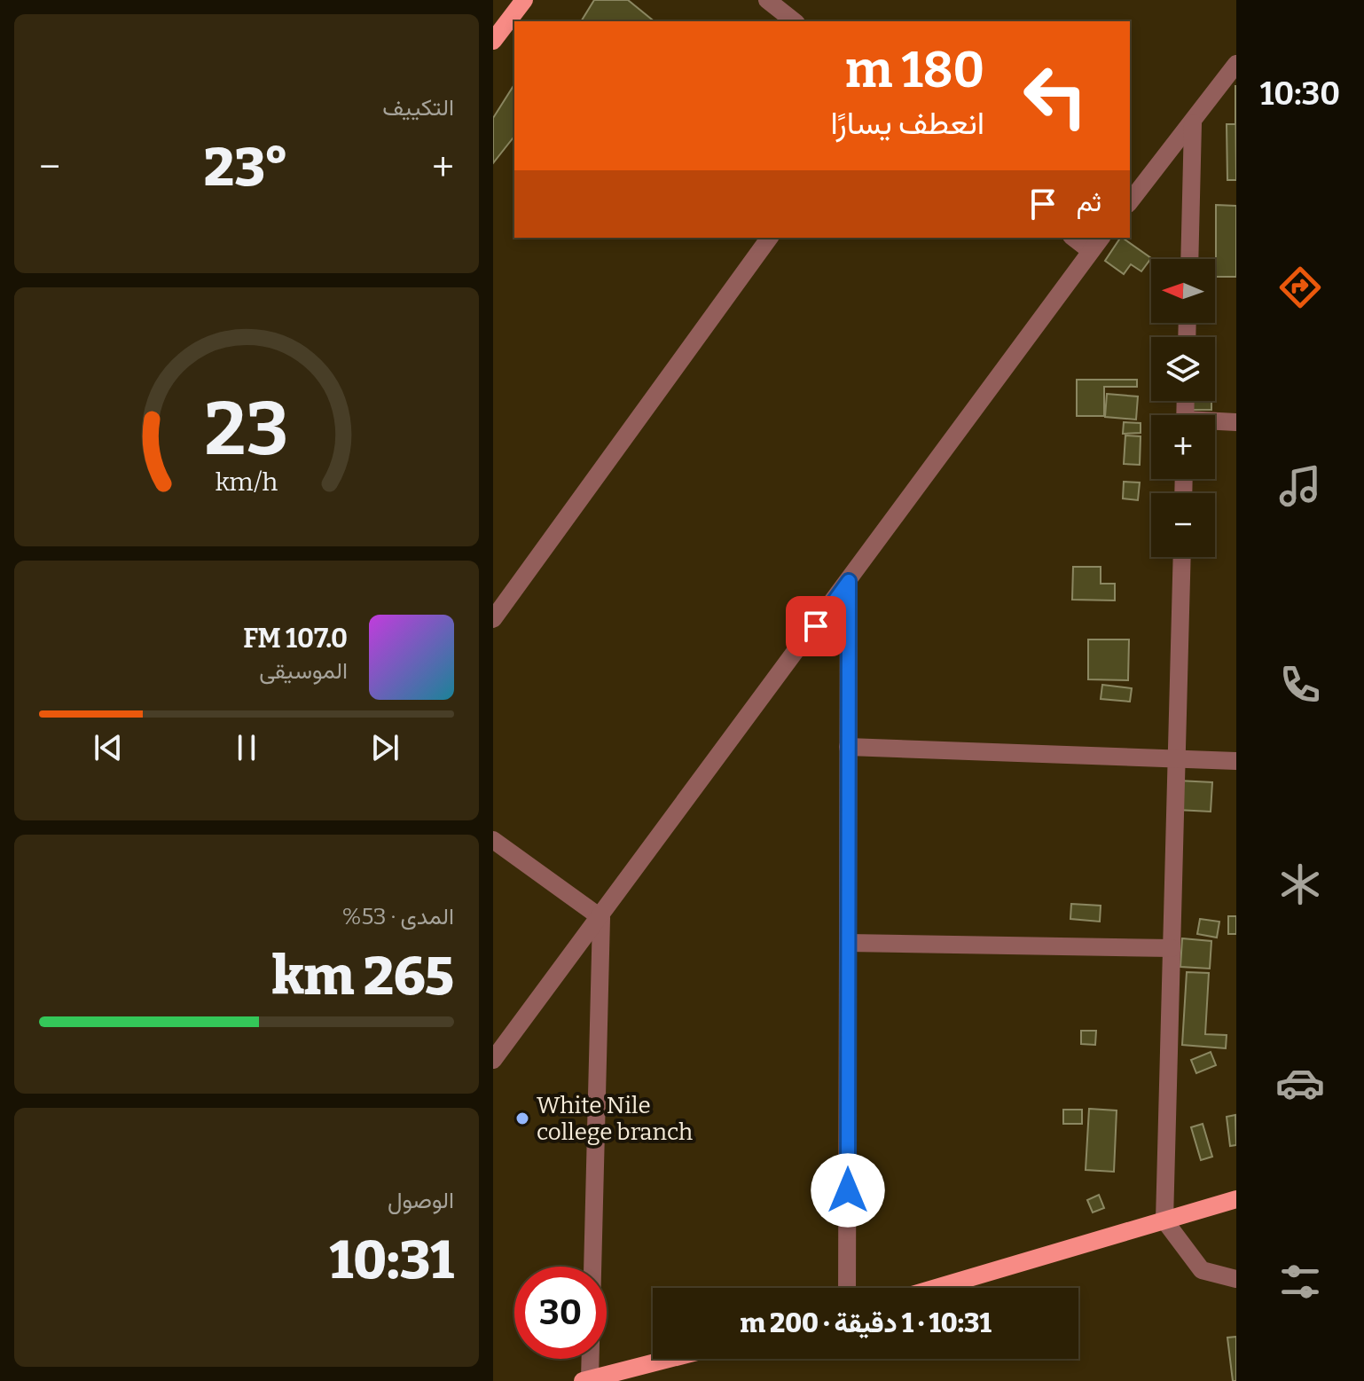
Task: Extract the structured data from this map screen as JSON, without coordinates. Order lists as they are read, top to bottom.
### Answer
{
  "places": ["White Nile college branch"],
  "north": "left",
  "page": {
    "tabs": "10:30",
    "tile": [
      "التكييف",
      ["المدى · 53%", "265 km"],
      ["الوصول", "10:31"]
    ],
    "turn": ["180 m", "انعطف يسارًا"],
    "heat": ["−", "23°", "+"],
    "then": "ثم",
    "map_buttons": ["+", "−"],
    "song": ["107.0 FM", "الموسيقى"],
    "limit": "30",
    "trip": "10:31 · 1 دقيقة · 200 m",
    "gauge": ["23", "km/h"]
  }
}
